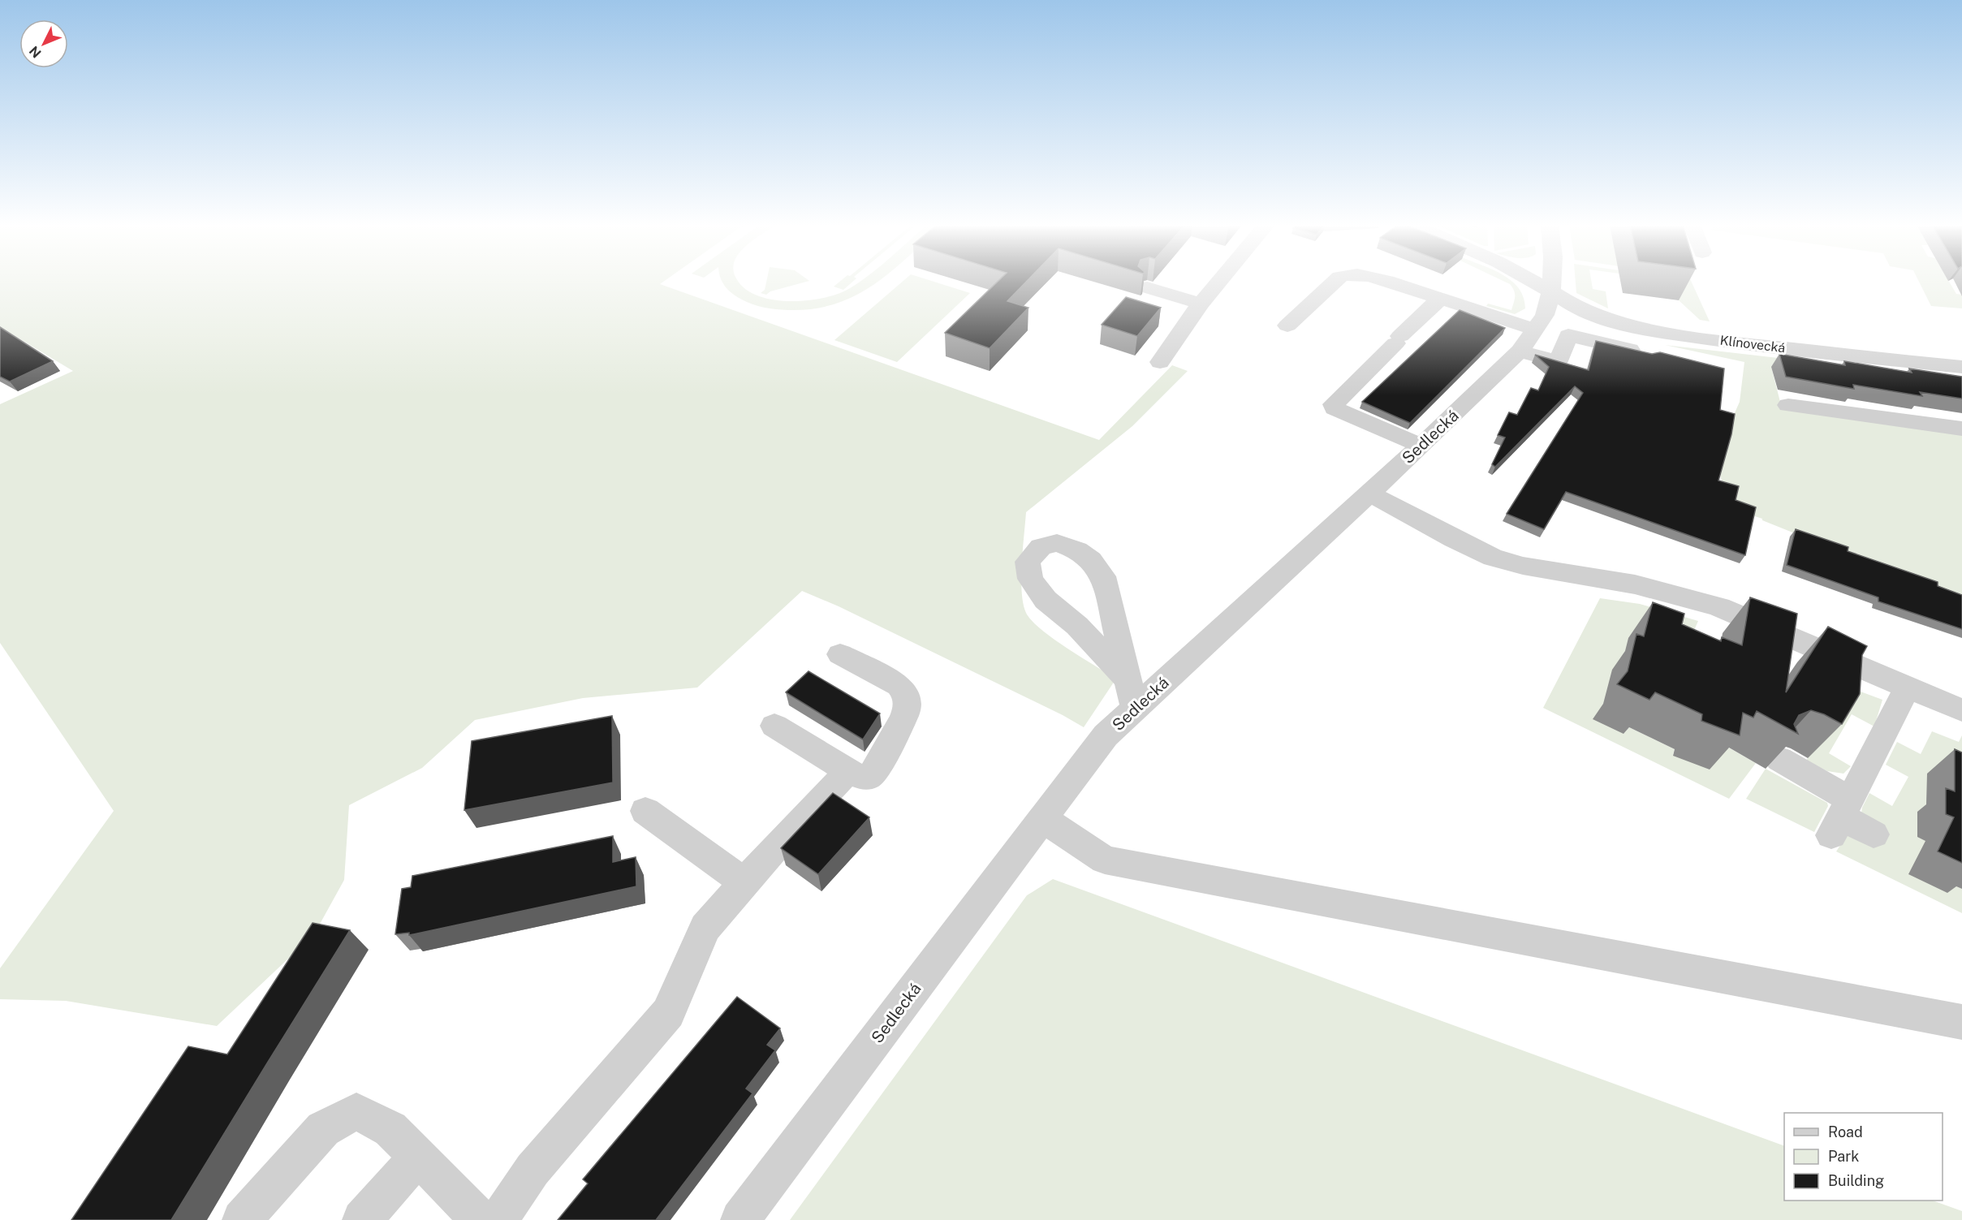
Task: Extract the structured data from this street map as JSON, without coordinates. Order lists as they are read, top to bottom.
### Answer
{
  "streets": {
    "street": ["Klínovecká", "Sedlecká"]
  },
  "crossings": [
    ["Klínovecká", "Sedlecká"]
  ],
  "legend": ["Road", "Park", "Building"],
  "north": "bottom left"
}
